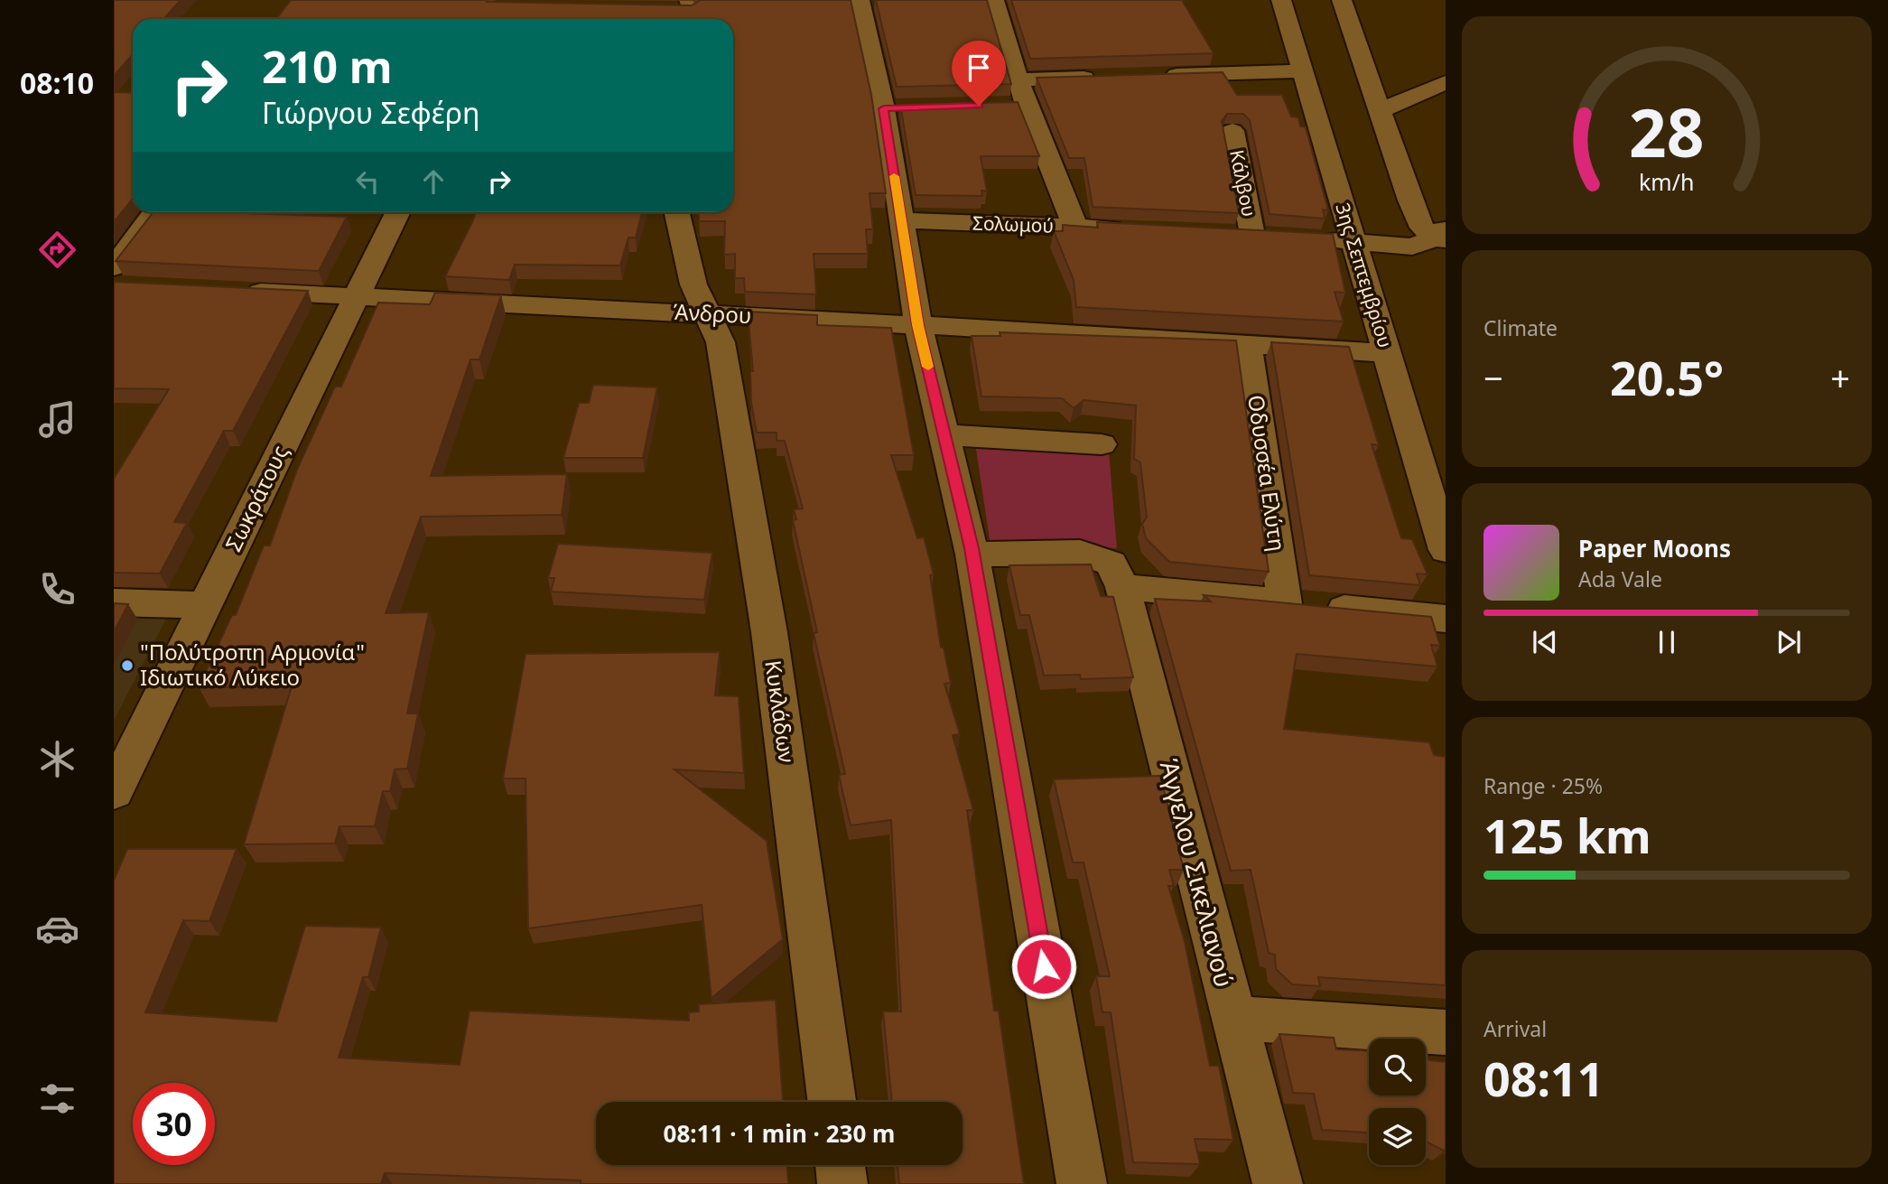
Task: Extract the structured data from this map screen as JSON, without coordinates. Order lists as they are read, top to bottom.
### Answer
{
  "streets": {
    "street": [
      "Κάλβου",
      "Σολωμού",
      "3ης Σεπτεμβρίου",
      "Άνδρου",
      "Οδυσσέα Ελύτη",
      "Σωκράτους",
      "Κυκλάδων",
      "Άγγελου Σικελιανού"
    ]
  },
  "crossings": [
    ["Κάλβου", "3ης Σεπτεμβρίου"],
    ["3ης Σεπτεμβρίου", "Άνδρου"],
    ["Άνδρου", "Οδυσσέα Ελύτη"],
    ["Άνδρου", "Σωκράτους"],
    ["Άνδρου", "Κυκλάδων"]
  ],
  "places": ["\"Πολύτροπη Αρμονία\" Ιδιωτικό Λύκειο"],
  "page": {
    "tabs": "08:10",
    "turn": ["210 m", "Γιώργου Σεφέρη"],
    "tile": [
      "Climate",
      ["Range · 25%", "125 km"],
      ["Arrival", "08:11"]
    ],
    "heat": ["−", "20.5°", "+"],
    "song": ["Paper Moons", "Ada Vale"],
    "limit": "30",
    "trip": "08:11 · 1 min · 230 m",
    "gauge": ["28", "km/h"]
  }
}
